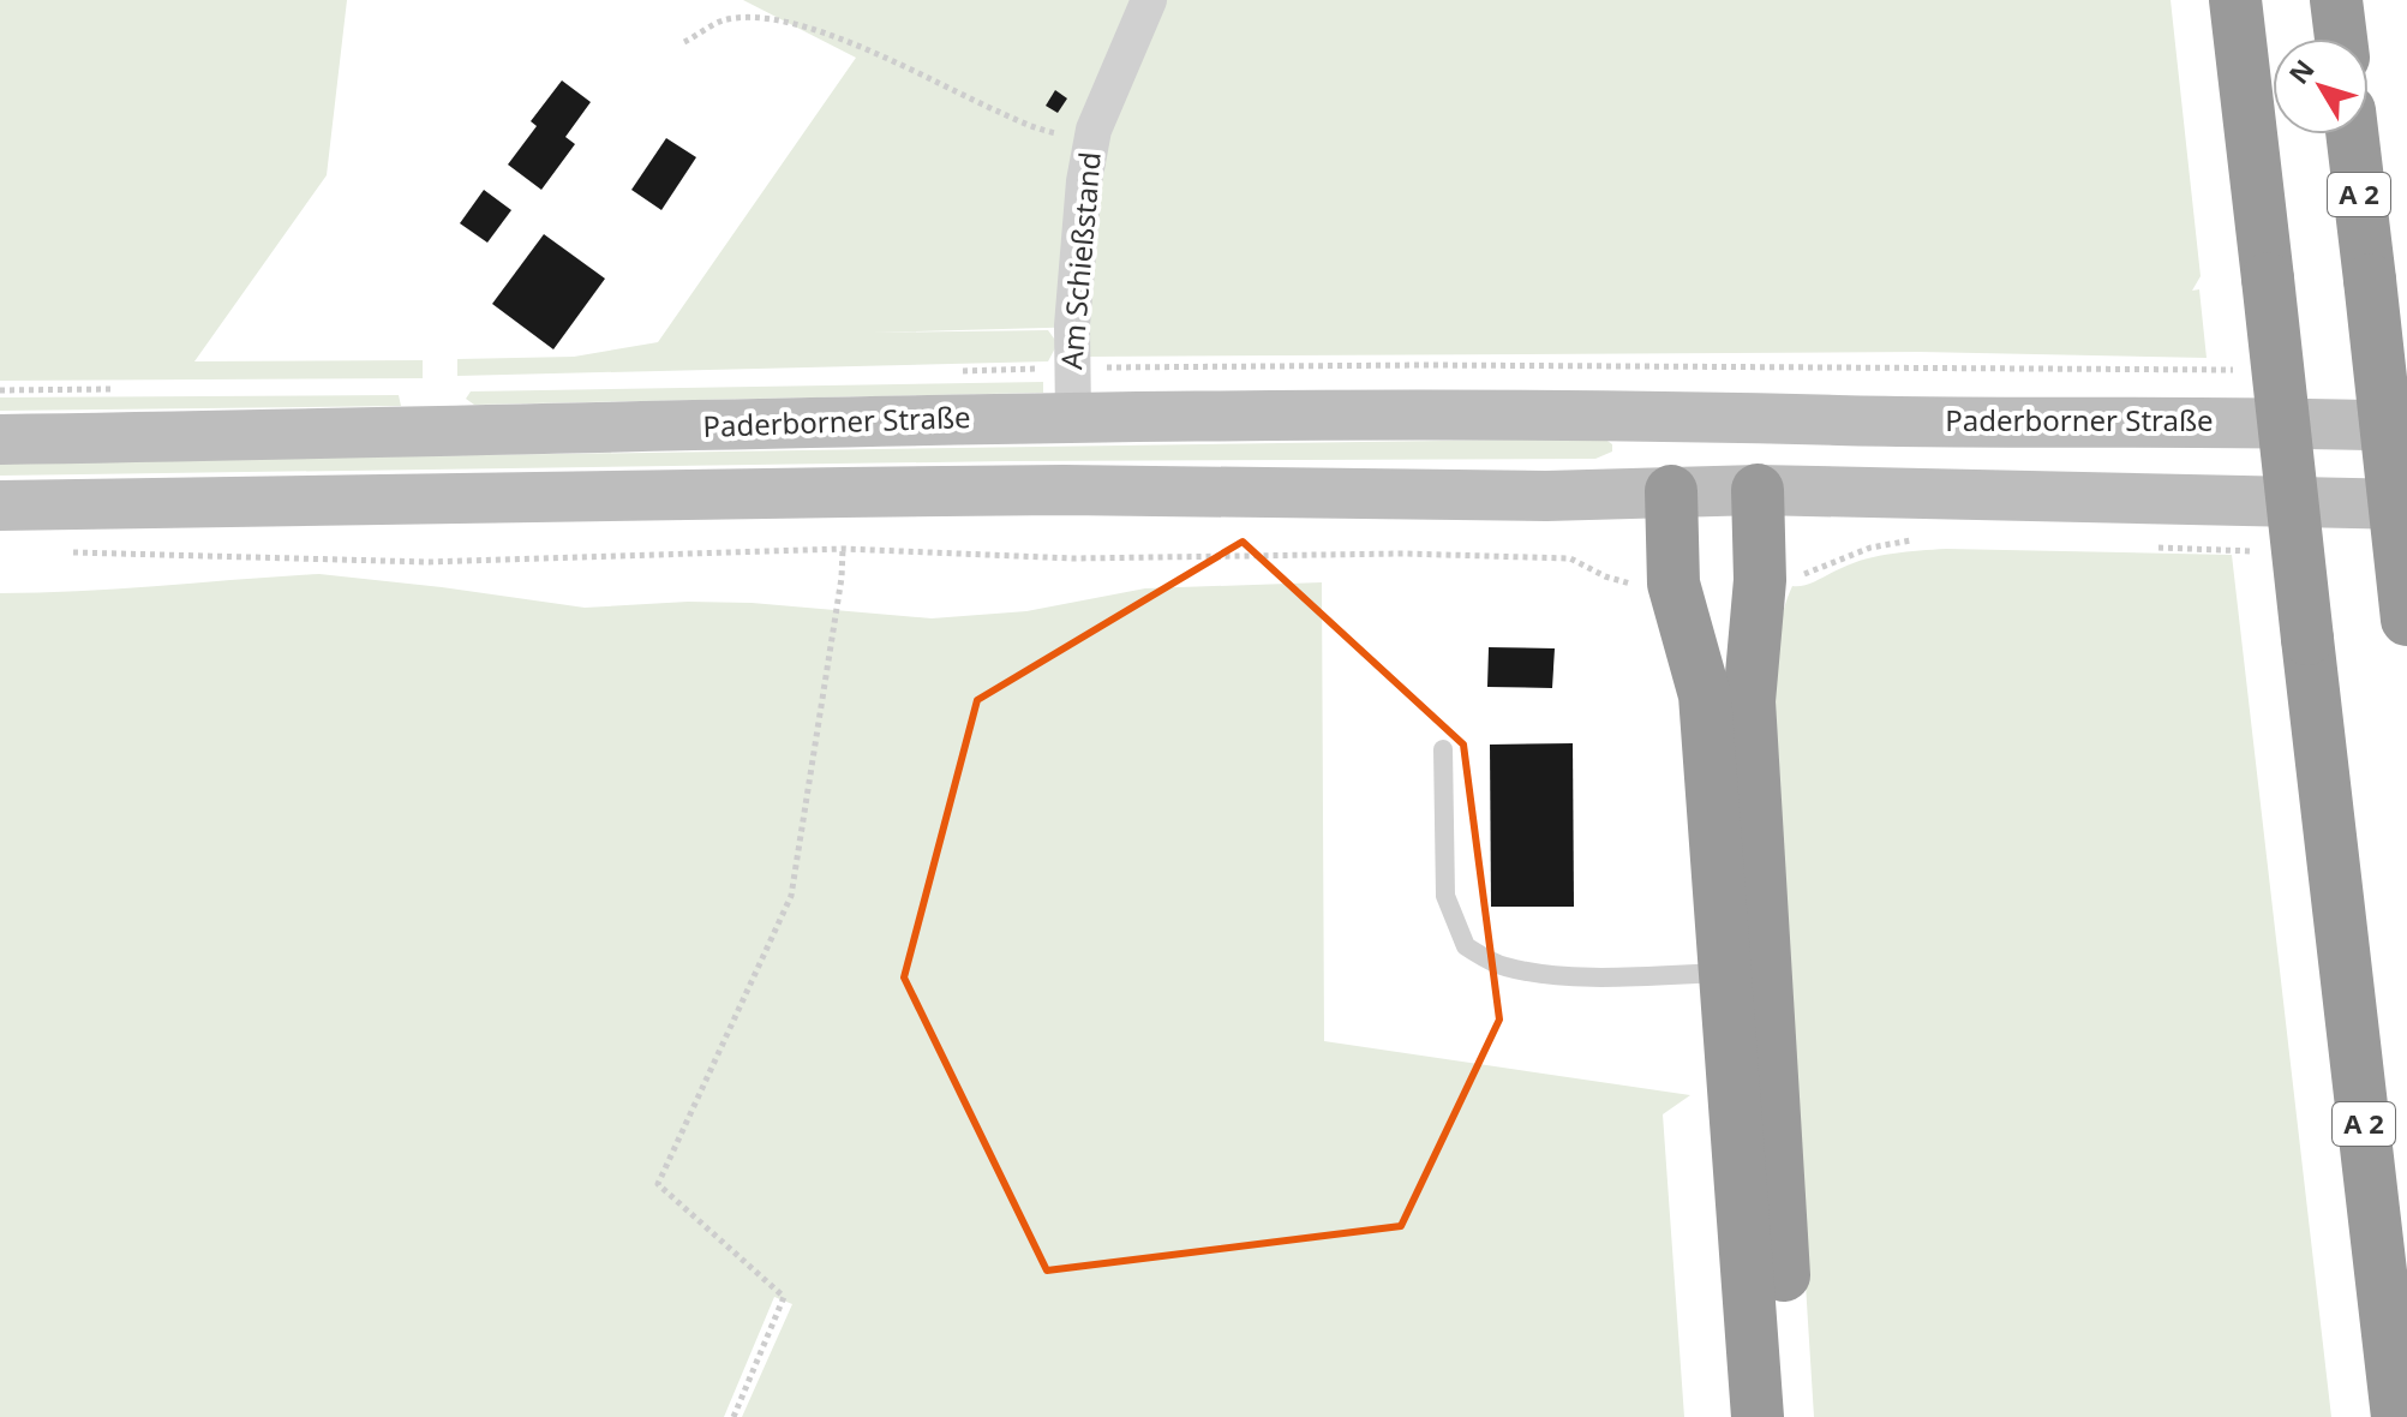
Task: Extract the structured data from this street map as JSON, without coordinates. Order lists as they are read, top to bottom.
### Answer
{
  "streets": {
    "highway": ["A 2"],
    "main road": ["Paderborner Straße"],
    "street": ["Am Schießstand"]
  },
  "crossings": [
    ["Am Schießstand", "Paderborner Straße"]
  ],
  "north": "top left"
}
